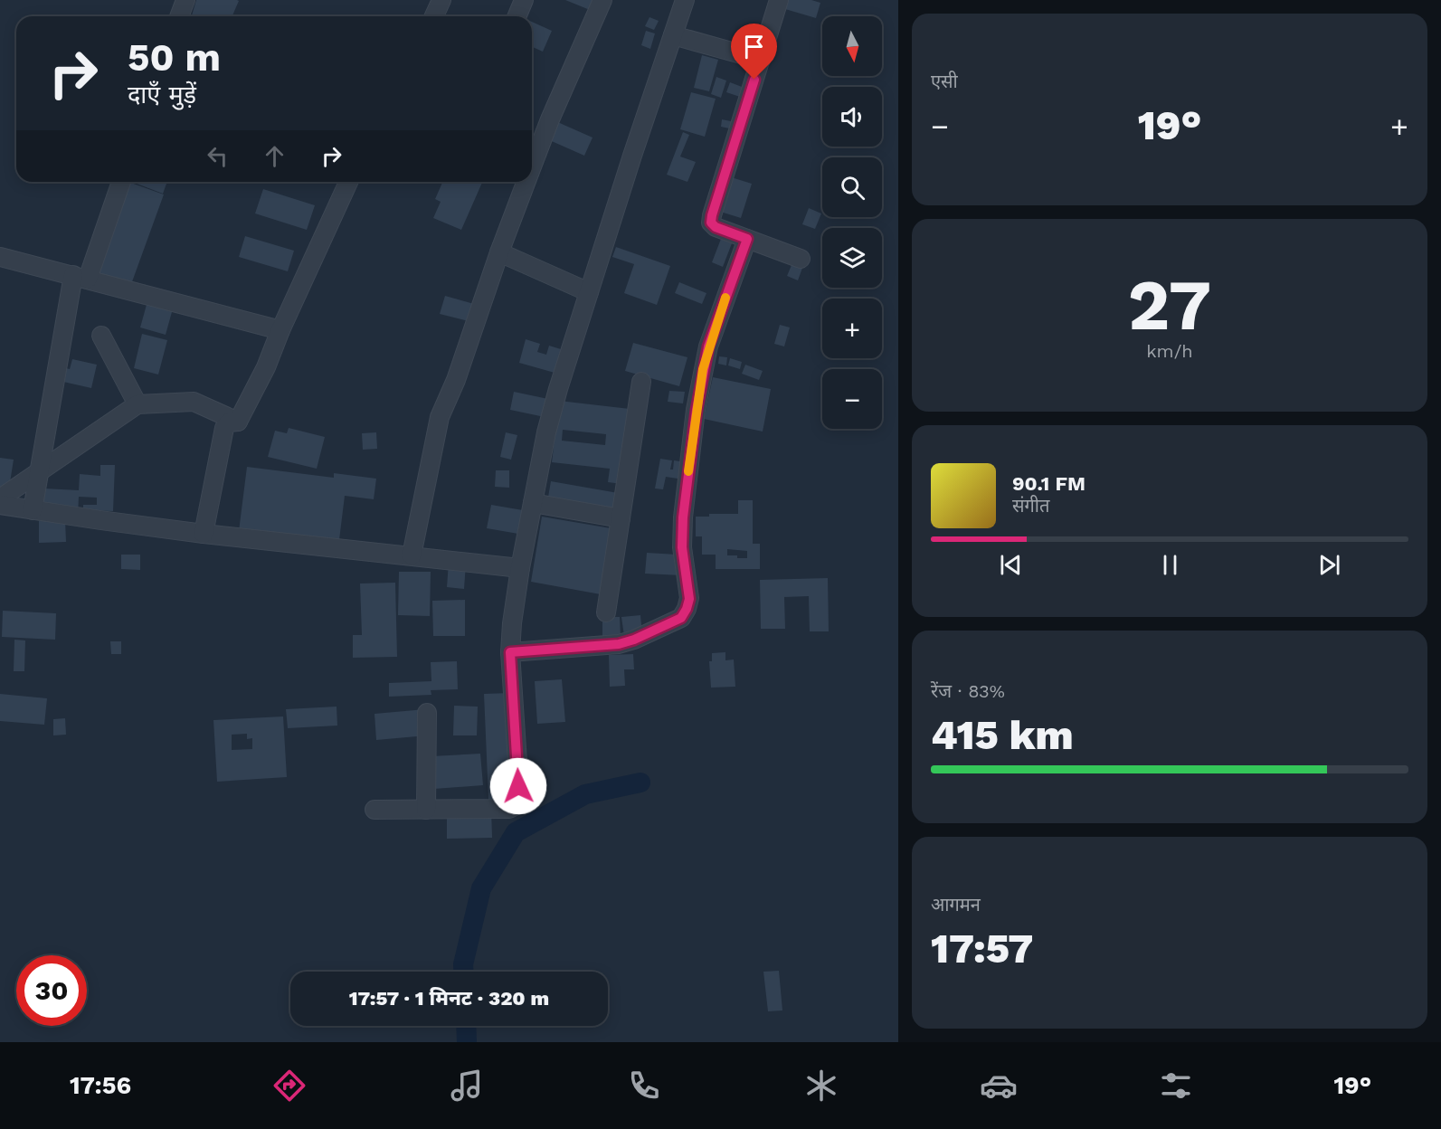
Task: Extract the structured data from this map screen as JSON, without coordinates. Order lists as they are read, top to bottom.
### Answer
{
  "north": "bottom",
  "page": {
    "tile": [
      "एसी",
      ["27", "km/h"],
      ["रेंज · 83%", "415 km"],
      ["आगमन", "17:57"]
    ],
    "map_buttons": ["+", "−"],
    "turn": ["50 m", "दाएँ मुड़ें"],
    "heat": ["−", "19°", "+"],
    "song": ["90.1 FM", "संगीत"],
    "limit": "30",
    "trip": "17:57 · 1 मिनट · 320 m",
    "tabs": ["17:56", "19°"]
  }
}
